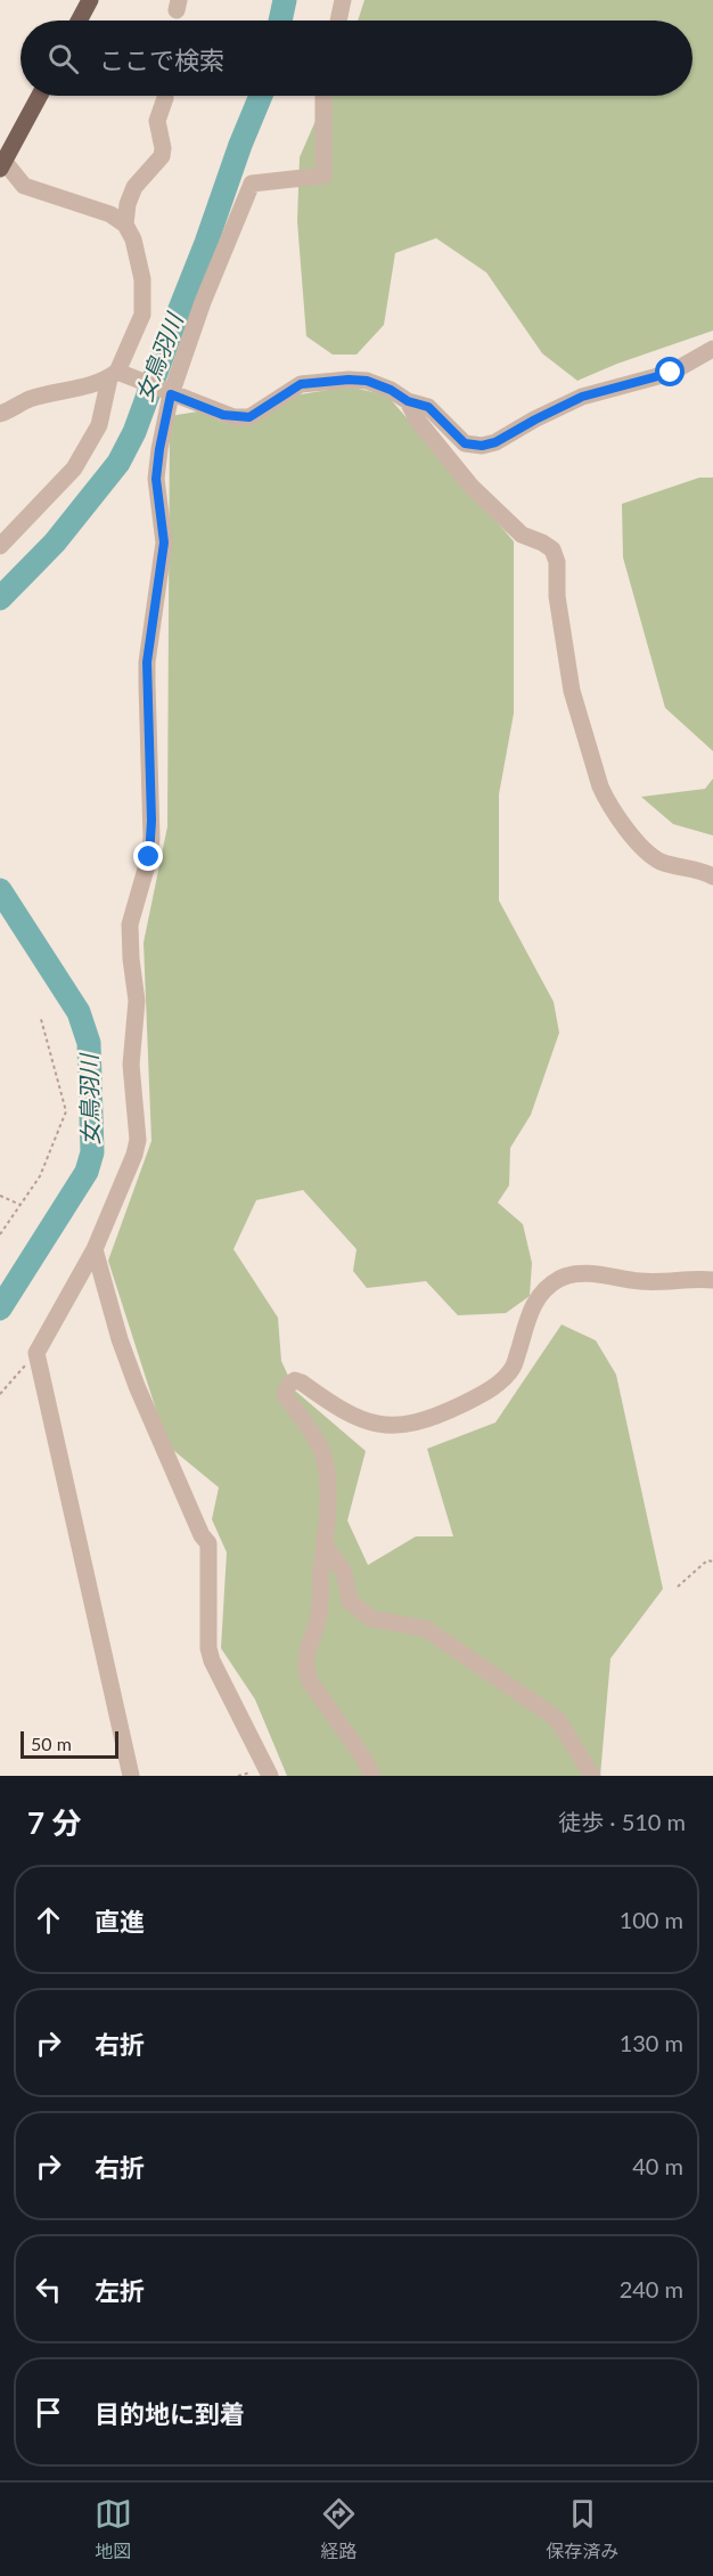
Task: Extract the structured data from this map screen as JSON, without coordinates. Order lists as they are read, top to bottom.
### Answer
{
  "water": ["女鳥羽川"],
  "scale_bar": "50 m",
  "page": {
    "search": "ここで検索",
    "scale": "50 m",
    "heading": ["7 分", "徒歩 · 510 m"],
    "list": [
      ["直進", "100 m"],
      ["右折", "130 m"],
      ["右折", "40 m"],
      ["左折", "240 m"],
      "目的地に到着"
    ],
    "nav": ["地図", "経路", "保存済み"]
  }
}
